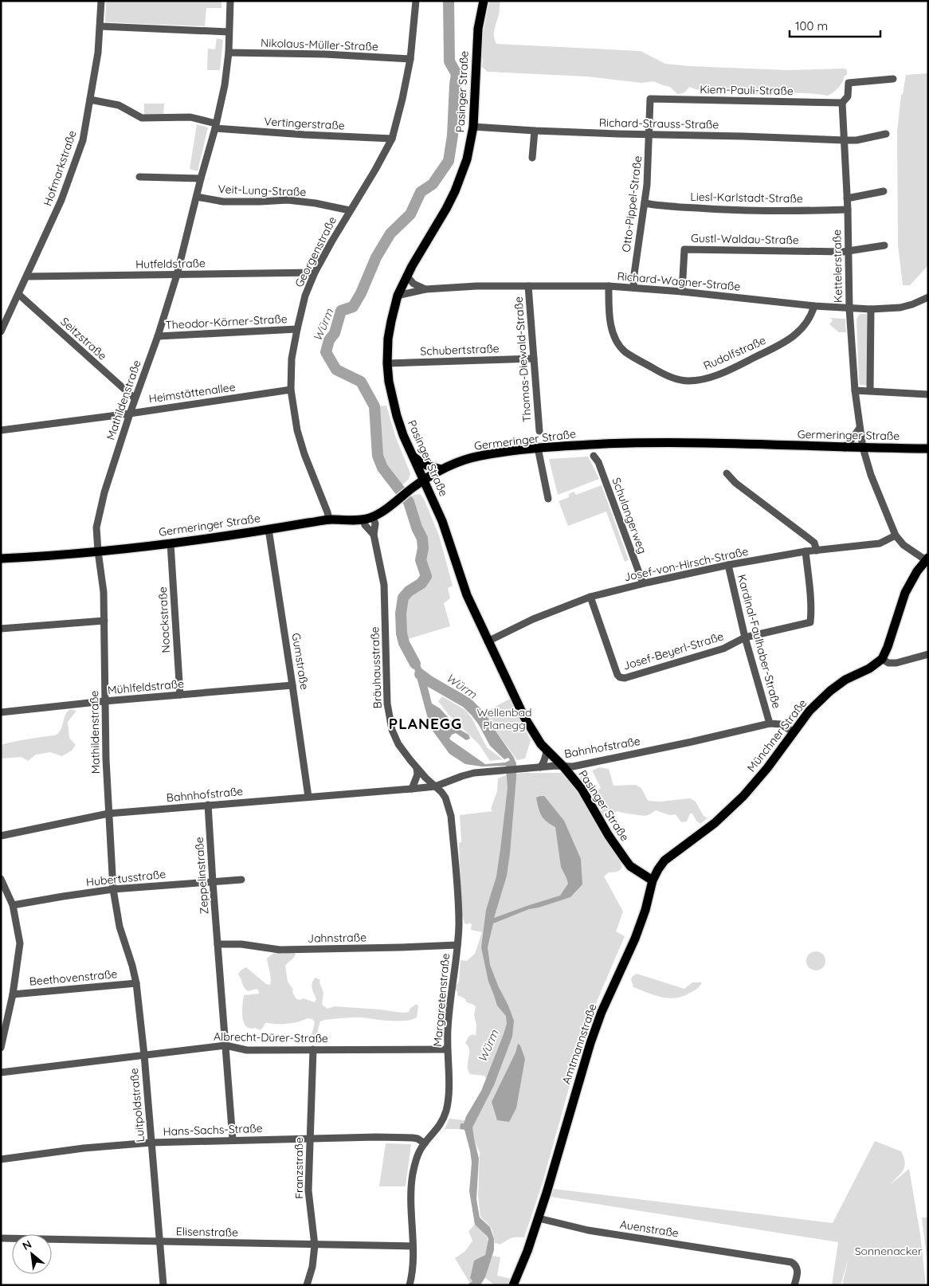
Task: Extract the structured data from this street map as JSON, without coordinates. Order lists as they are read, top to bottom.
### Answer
{
  "streets": {
    "main road": [
      "Pasinger Straße",
      "Germeringer Straße",
      "Münchner Straße",
      "Amtmannstraße"
    ],
    "street": [
      "Nikolaus-Müller-Straße",
      "Kiem-Pauli-Straße",
      "Vertingerstraße",
      "Richard-Strauss-Straße",
      "Hofmarkstraße",
      "Veit-Lung-Straße",
      "Liesl-Karlstadt-Straße",
      "Otto-Pippel-Straße",
      "Gustl-Waldau-Straße",
      "Georgenstraße",
      "Hutfeldstraße",
      "Kettelerstraße",
      "Richard-Wagner-Straße",
      "Theodor-Körner-Straße",
      "Seitzstraße",
      "Schubertstraße",
      "Rudolfstraße",
      "Thomas-Diewald-Straße",
      "Heimstättenallee",
      "Mathildenstraße",
      "Schulangerweg",
      "Josef-von-Hirsch-Straße",
      "Noackstraße",
      "Kardinal-Faulhaber-Straße",
      "Josef-Beyerl-Straße",
      "Gumstraße",
      "Bräuhausstraße",
      "Mühlfeldstraße",
      "Bahnhofstraße",
      "Zeppelinstraße",
      "Hubertusstraße",
      "Jahnstraße",
      "Beethovenstraße",
      "Margaretenstraße",
      "Albrecht-Dürer-Straße",
      "Luitpoldstraße",
      "Hans-Sachs-Straße",
      "Franzstraße",
      "Auenstraße",
      "Elisenstraße"
    ]
  },
  "crossings": [
    ["Nikolaus-Müller-Straße", "Georgenstraße"],
    ["Nikolaus-Müller-Straße", "Mathildenstraße"],
    ["Kiem-Pauli-Straße", "Otto-Pippel-Straße"],
    ["Kiem-Pauli-Straße", "Kettelerstraße"],
    ["Pasinger Straße", "Richard-Strauss-Straße"],
    ["Pasinger Straße", "Richard-Wagner-Straße"],
    ["Pasinger Straße", "Schubertstraße"],
    ["Pasinger Straße", "Germeringer Straße"],
    ["Pasinger Straße", "Josef-von-Hirsch-Straße"],
    ["Pasinger Straße", "Münchner Straße"],
    ["Pasinger Straße", "Bahnhofstraße"],
    ["Pasinger Straße", "Amtmannstraße"],
    ["Vertingerstraße", "Hofmarkstraße"],
    ["Vertingerstraße", "Georgenstraße"],
    ["Vertingerstraße", "Mathildenstraße"],
    ["Richard-Strauss-Straße", "Otto-Pippel-Straße"],
    ["Richard-Strauss-Straße", "Kettelerstraße"],
    ["Hofmarkstraße", "Hutfeldstraße"],
    ["Hofmarkstraße", "Seitzstraße"],
    ["Veit-Lung-Straße", "Georgenstraße"],
    ["Veit-Lung-Straße", "Mathildenstraße"],
    ["Liesl-Karlstadt-Straße", "Otto-Pippel-Straße"],
    ["Liesl-Karlstadt-Straße", "Kettelerstraße"],
    ["Otto-Pippel-Straße", "Richard-Wagner-Straße"],
    ["Gustl-Waldau-Straße", "Kettelerstraße"],
    ["Gustl-Waldau-Straße", "Richard-Wagner-Straße"],
    ["Georgenstraße", "Hutfeldstraße"],
    ["Georgenstraße", "Theodor-Körner-Straße"],
    ["Georgenstraße", "Heimstättenallee"],
    ["Georgenstraße", "Germeringer Straße"],
    ["Hutfeldstraße", "Mathildenstraße"],
    ["Kettelerstraße", "Richard-Wagner-Straße"],
    ["Kettelerstraße", "Germeringer Straße"],
    ["Kettelerstraße", "Josef-von-Hirsch-Straße"],
    ["Richard-Wagner-Straße", "Rudolfstraße"],
    ["Richard-Wagner-Straße", "Thomas-Diewald-Straße"],
    ["Theodor-Körner-Straße", "Mathildenstraße"],
    ["Seitzstraße", "Mathildenstraße"],
    ["Schubertstraße", "Thomas-Diewald-Straße"],
    ["Heimstättenallee", "Mathildenstraße"],
    ["Mathildenstraße", "Germeringer Straße"],
    ["Mathildenstraße", "Mühlfeldstraße"],
    ["Mathildenstraße", "Bahnhofstraße"],
    ["Mathildenstraße", "Hubertusstraße"],
    ["Mathildenstraße", "Luitpoldstraße"],
    ["Germeringer Straße", "Noackstraße"],
    ["Germeringer Straße", "Gumstraße"],
    ["Germeringer Straße", "Bräuhausstraße"],
    ["Schulangerweg", "Josef-von-Hirsch-Straße"],
    ["Josef-von-Hirsch-Straße", "Kardinal-Faulhaber-Straße"],
    ["Josef-von-Hirsch-Straße", "Josef-Beyerl-Straße"],
    ["Noackstraße", "Mühlfeldstraße"],
    ["Kardinal-Faulhaber-Straße", "Josef-Beyerl-Straße"],
    ["Kardinal-Faulhaber-Straße", "Bahnhofstraße"],
    ["Gumstraße", "Mühlfeldstraße"],
    ["Gumstraße", "Bahnhofstraße"],
    ["Bräuhausstraße", "Bahnhofstraße"],
    ["Bräuhausstraße", "Jahnstraße"],
    ["Bräuhausstraße", "Margaretenstraße"],
    ["Münchner Straße", "Bahnhofstraße"],
    ["Münchner Straße", "Amtmannstraße"],
    ["Bahnhofstraße", "Zeppelinstraße"],
    ["Zeppelinstraße", "Hubertusstraße"],
    ["Zeppelinstraße", "Jahnstraße"],
    ["Zeppelinstraße", "Albrecht-Dürer-Straße"],
    ["Zeppelinstraße", "Hans-Sachs-Straße"],
    ["Hubertusstraße", "Luitpoldstraße"],
    ["Jahnstraße", "Margaretenstraße"],
    ["Beethovenstraße", "Luitpoldstraße"],
    ["Margaretenstraße", "Albrecht-Dürer-Straße"],
    ["Margaretenstraße", "Hans-Sachs-Straße"],
    ["Margaretenstraße", "Elisenstraße"],
    ["Albrecht-Dürer-Straße", "Luitpoldstraße"],
    ["Albrecht-Dürer-Straße", "Franzstraße"],
    ["Amtmannstraße", "Auenstraße"],
    ["Luitpoldstraße", "Hans-Sachs-Straße"],
    ["Luitpoldstraße", "Elisenstraße"],
    ["Hans-Sachs-Straße", "Franzstraße"],
    ["Franzstraße", "Elisenstraße"]
  ],
  "districts": ["PLANEGG"],
  "water": ["Würm"],
  "parks": ["Wellenbad Planegg", "Sonnenacker"],
  "scale_bar": "100 m",
  "north": "top left"
}
